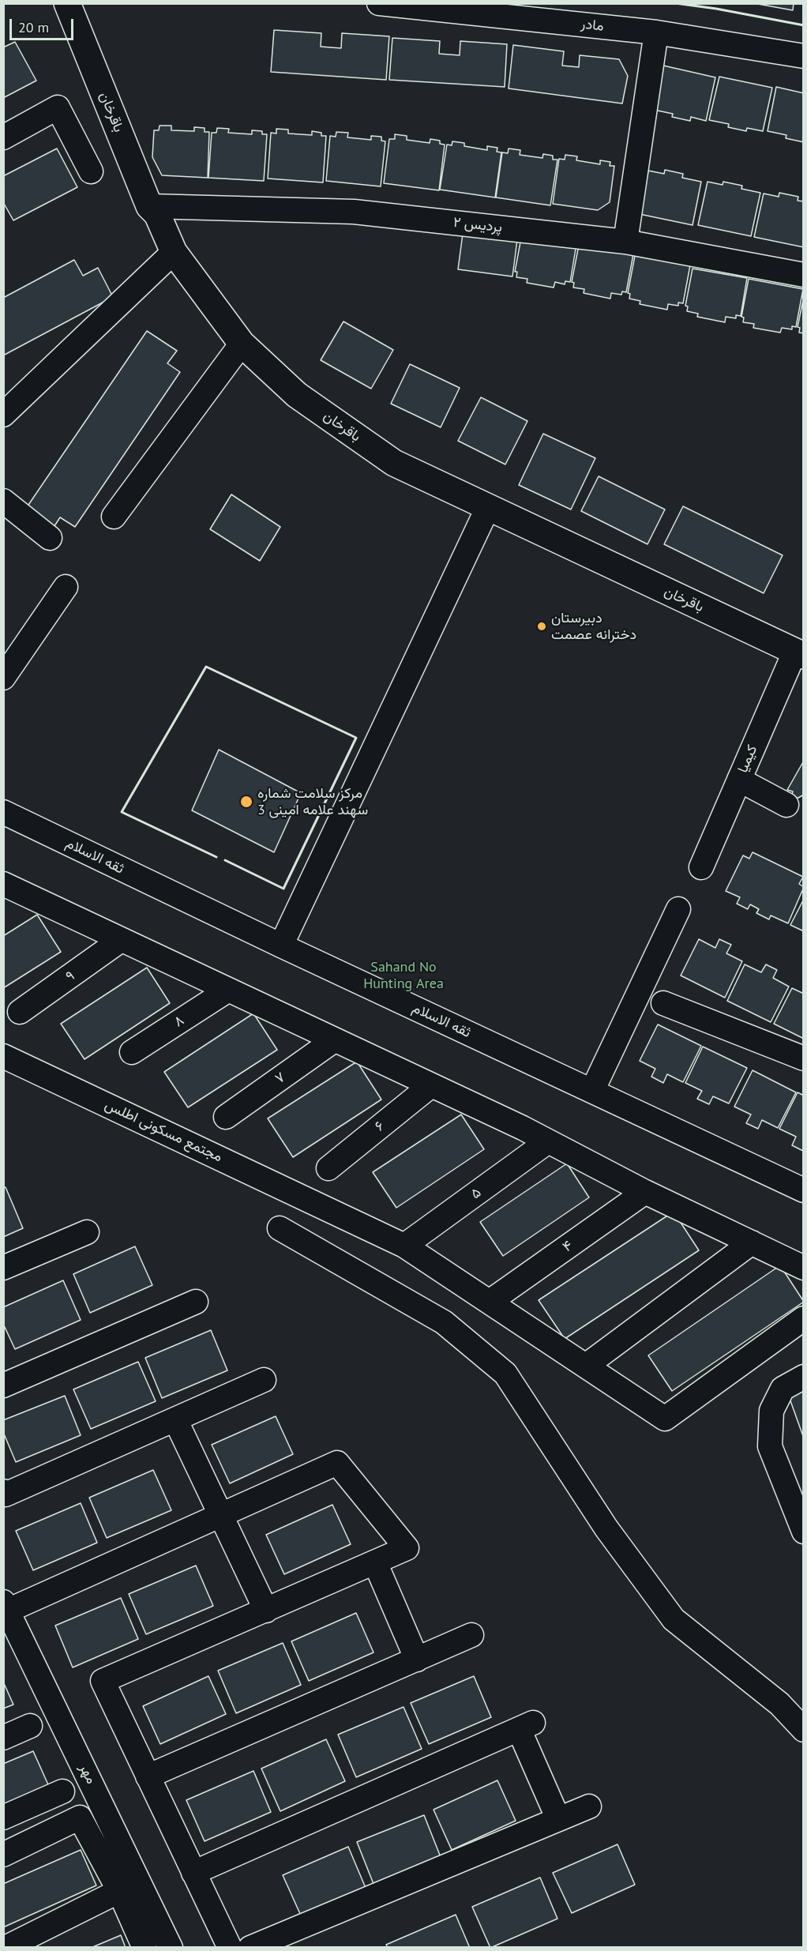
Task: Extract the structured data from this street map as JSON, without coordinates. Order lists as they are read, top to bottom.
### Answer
{
  "streets": {
    "main road": ["باقرخان"],
    "street": [
      "مادر",
      "پردیس ۲",
      "کیمیا",
      "ثقه الاسلام",
      "۹",
      "۸",
      "۷",
      "۶",
      "مجتمع مسکونی اطلس",
      "۵",
      "۴",
      "مهر"
    ]
  },
  "crossings": [
    ["باقرخان", "پردیس ۲"],
    ["باقرخان", "کیمیا"],
    ["مجتمع مسکونی اطلس", "۵"],
    ["مجتمع مسکونی اطلس", "۴"]
  ],
  "parks": ["Sahand No Hunting Area"],
  "places": ["دبیرستان دخترانه عصمت", "مرکز سلامت شماره 3 سهند علامه امینی"],
  "scale_bar": "20 m"
}
